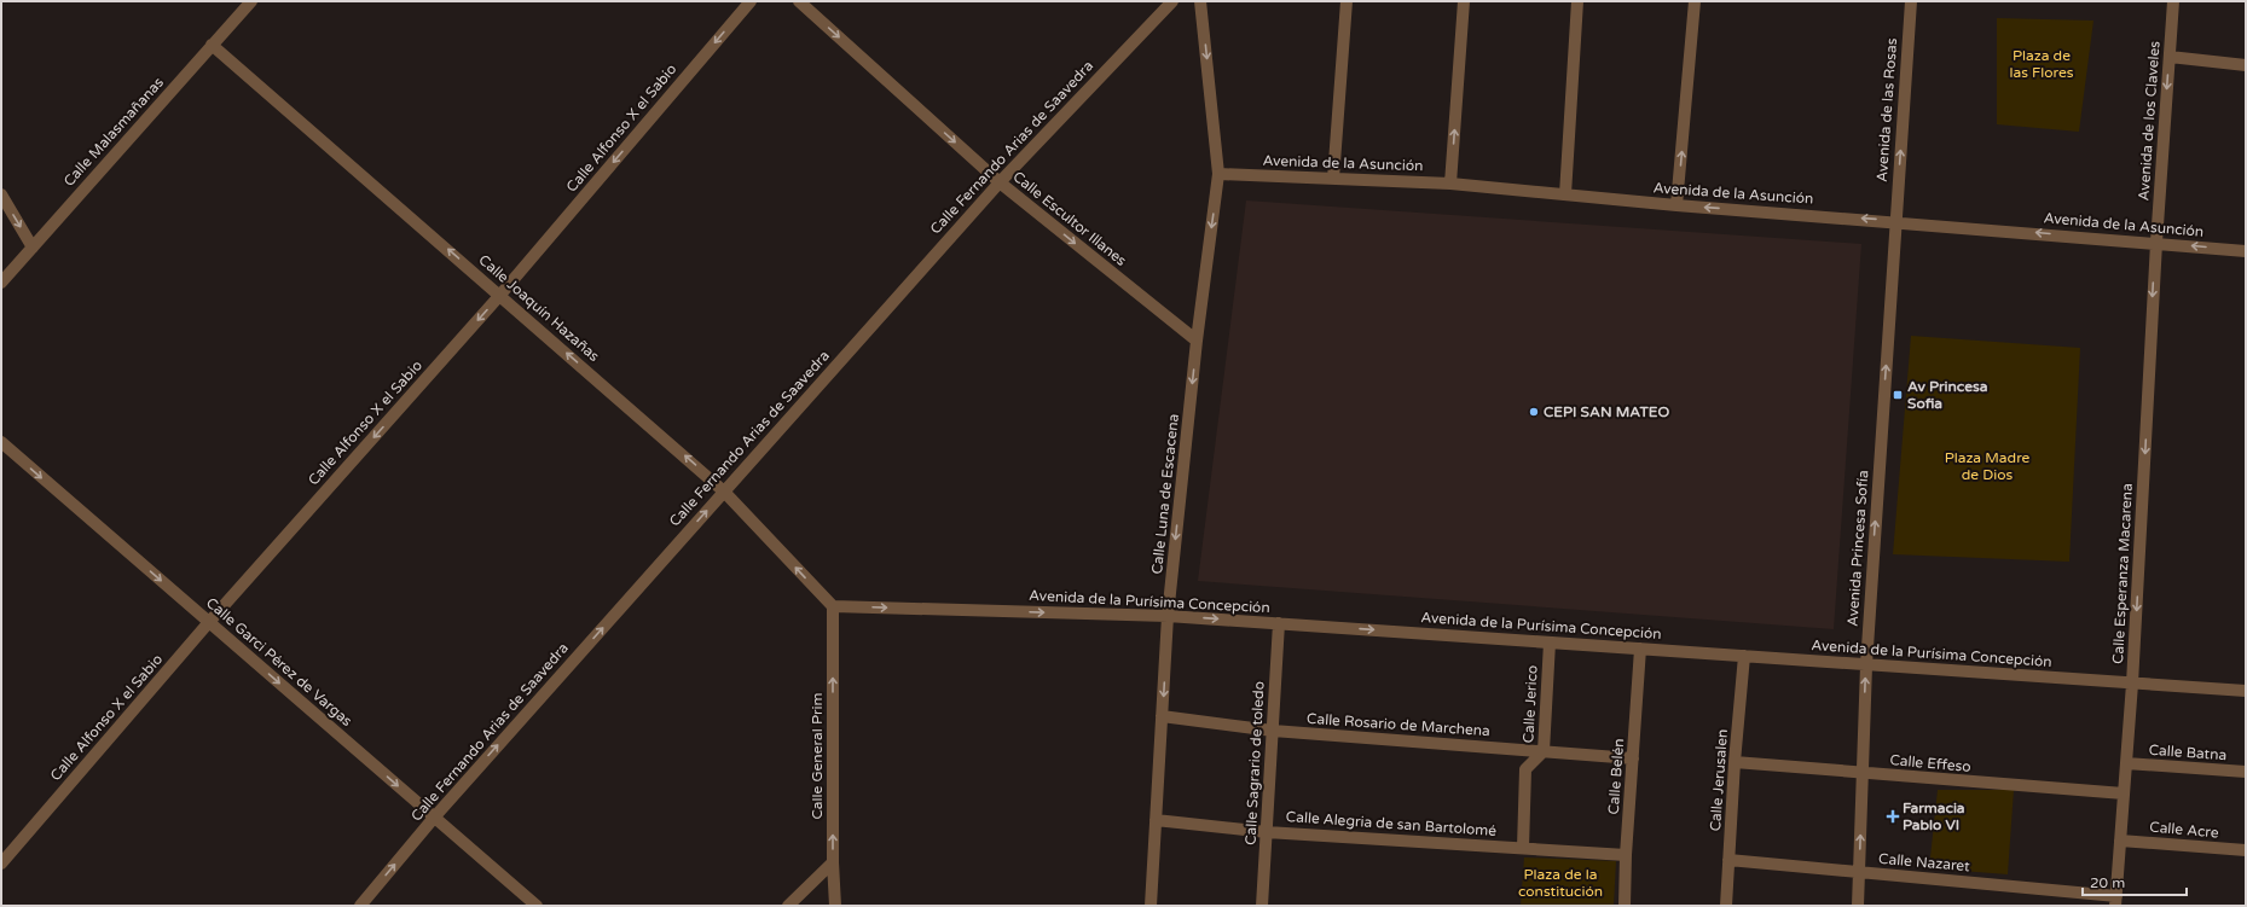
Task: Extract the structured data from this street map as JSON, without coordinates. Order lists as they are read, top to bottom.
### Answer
{
  "streets": {
    "street": [
      "Avenida de las Rosas",
      "Avenida de los Claveles",
      "Calle Alfonso X el Sabio",
      "Calle Malasmañanas",
      "Calle Fernando Arias de Saavedra",
      "Avenida de la Asunción",
      "Calle Escultor Illanes",
      "Calle Joaquín Hazañas",
      "Calle Luna de Escacena",
      "Avenida Princesa Sofía",
      "Calle Esperanza Macarena",
      "Avenida de la Purísima Concepción",
      "Calle Garci Pérez de Vargas",
      "Calle Jerico",
      "Calle Rosario de Marchena",
      "Calle Batna",
      "Calle General Prim",
      "Calle Sagrario de toledo",
      "Calle Effeso",
      "Calle Belén",
      "Calle Jerusalen",
      "Calle Alegria de san Bartolomé",
      "Calle Acre",
      "Calle Nazaret"
    ]
  },
  "crossings": [
    ["Avenida de las Rosas", "Avenida de la Asunción"],
    ["Avenida de las Rosas", "Avenida Princesa Sofía"],
    ["Avenida de los Claveles", "Avenida de la Asunción"],
    ["Avenida de los Claveles", "Calle Esperanza Macarena"],
    ["Calle Alfonso X el Sabio", "Calle Joaquín Hazañas"],
    ["Calle Alfonso X el Sabio", "Calle Garci Pérez de Vargas"],
    ["Calle Malasmañanas", "Calle Joaquín Hazañas"],
    ["Calle Fernando Arias de Saavedra", "Calle Escultor Illanes"],
    ["Calle Fernando Arias de Saavedra", "Calle Joaquín Hazañas"],
    ["Calle Fernando Arias de Saavedra", "Calle Garci Pérez de Vargas"],
    ["Avenida de la Asunción", "Calle Luna de Escacena"],
    ["Avenida de la Asunción", "Avenida Princesa Sofía"],
    ["Avenida de la Asunción", "Calle Esperanza Macarena"],
    ["Calle Escultor Illanes", "Calle Luna de Escacena"],
    ["Calle Joaquín Hazañas", "Avenida de la Purísima Concepción"],
    ["Calle Joaquín Hazañas", "Calle General Prim"],
    ["Calle Luna de Escacena", "Avenida de la Purísima Concepción"],
    ["Calle Luna de Escacena", "Calle Rosario de Marchena"],
    ["Calle Luna de Escacena", "Calle Alegria de san Bartolomé"],
    ["Avenida Princesa Sofía", "Avenida de la Purísima Concepción"],
    ["Avenida Princesa Sofía", "Calle Effeso"],
    ["Avenida Princesa Sofía", "Calle Nazaret"],
    ["Calle Esperanza Macarena", "Avenida de la Purísima Concepción"],
    ["Calle Esperanza Macarena", "Calle Batna"],
    ["Calle Esperanza Macarena", "Calle Effeso"],
    ["Calle Esperanza Macarena", "Calle Acre"],
    ["Calle Esperanza Macarena", "Calle Nazaret"],
    ["Avenida de la Purísima Concepción", "Calle Jerico"],
    ["Avenida de la Purísima Concepción", "Calle General Prim"],
    ["Avenida de la Purísima Concepción", "Calle Sagrario de toledo"],
    ["Avenida de la Purísima Concepción", "Calle Belén"],
    ["Avenida de la Purísima Concepción", "Calle Jerusalen"],
    ["Calle Jerico", "Calle Rosario de Marchena"],
    ["Calle Jerico", "Calle Alegria de san Bartolomé"],
    ["Calle Rosario de Marchena", "Calle Sagrario de toledo"],
    ["Calle Rosario de Marchena", "Calle Belén"],
    ["Calle Sagrario de toledo", "Calle Alegria de san Bartolomé"],
    ["Calle Effeso", "Calle Jerusalen"],
    ["Calle Belén", "Calle Alegria de san Bartolomé"],
    ["Calle Jerusalen", "Calle Nazaret"]
  ],
  "one_way": [
    "Avenida de las Rosas",
    "Avenida de los Claveles",
    "Calle Alfonso X el Sabio",
    "Calle Fernando Arias de Saavedra",
    "Avenida de la Asunción",
    "Calle Escultor Illanes",
    "Calle Joaquín Hazañas",
    "Calle Luna de Escacena",
    "Avenida Princesa Sofía",
    "Calle Esperanza Macarena",
    "Avenida de la Purísima Concepción",
    "Calle Garci Pérez de Vargas",
    "Calle General Prim"
  ],
  "parks": ["Plaza de las Flores", "Plaza Madre de Dios", "Plaza de la constitución"],
  "places": {
    "transit": ["Av Princesa Sofia"],
    "other": ["CEPI SAN MATEO"],
    "health": ["Farmacia Pablo VI"]
  },
  "scale_bar": "20 m"
}
